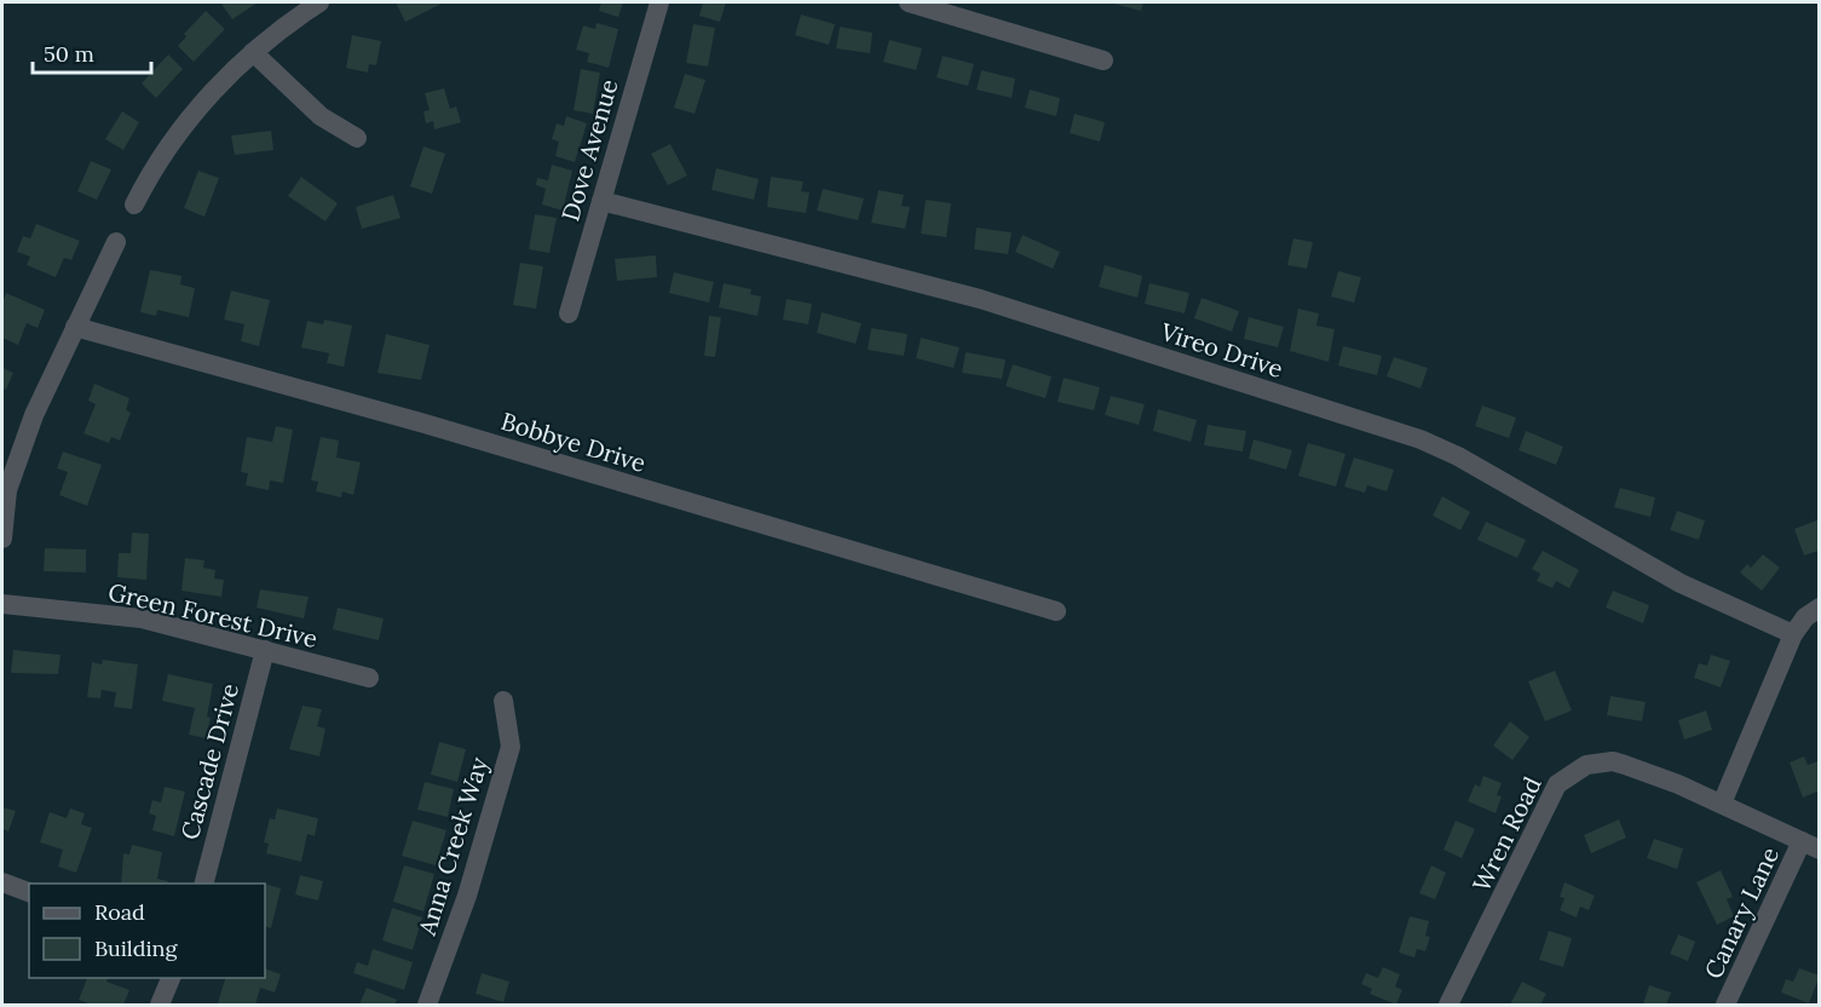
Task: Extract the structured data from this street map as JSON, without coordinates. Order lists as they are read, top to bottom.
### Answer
{
  "streets": {
    "street": [
      "Dove Avenue",
      "Vireo Drive",
      "Bobbye Drive",
      "Green Forest Drive",
      "Cascade Drive",
      "Wren Road",
      "Anna Creek Way",
      "Canary Lane"
    ]
  },
  "crossings": [
    ["Dove Avenue", "Vireo Drive"],
    ["Green Forest Drive", "Cascade Drive"],
    ["Wren Road", "Canary Lane"]
  ],
  "legend": ["Road", "Building"],
  "scale_bar": "50 m"
}
